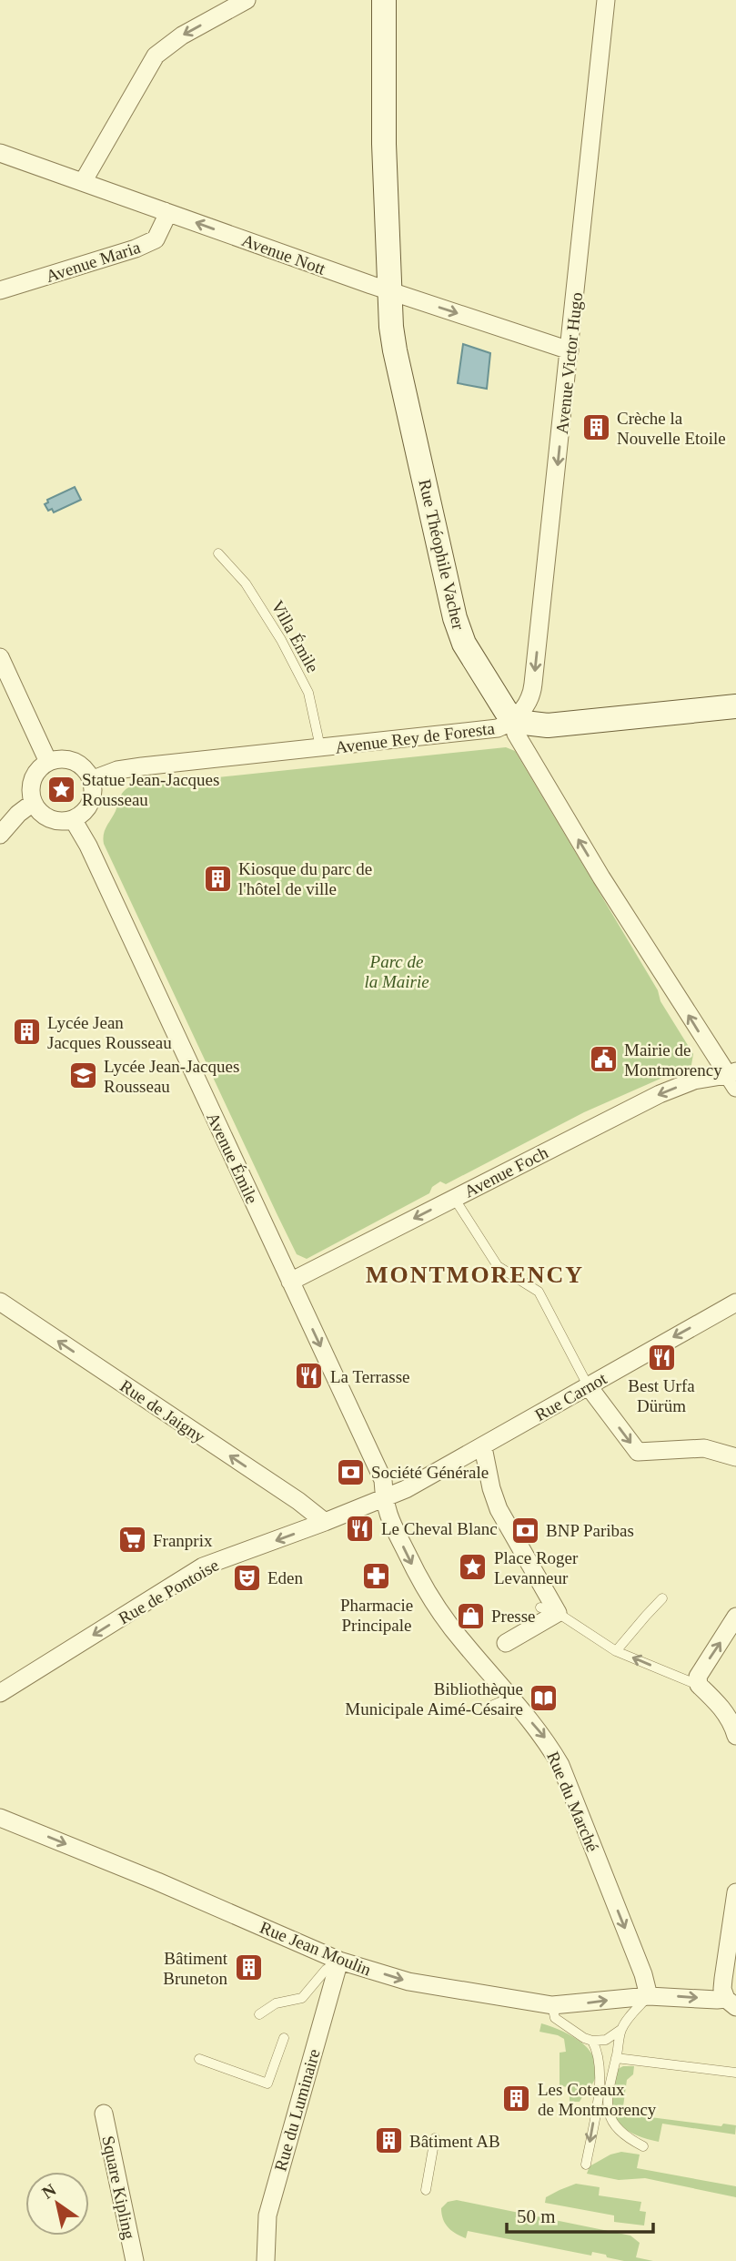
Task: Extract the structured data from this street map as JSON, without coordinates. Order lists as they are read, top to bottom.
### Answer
{
  "streets": {
    "main road": ["Rue Théophile Vacher", "Avenue Rey de Foresta"],
    "street": [
      "Avenue Nott",
      "Avenue Maria",
      "Avenue Victor Hugo",
      "Avenue Émile",
      "Avenue Foch",
      "Rue Carnot",
      "Rue de Jaigny",
      "Rue de Pontoise",
      "Rue du Marché",
      "Rue Jean Moulin",
      "Rue du Luminaire",
      "Square Kipling"
    ],
    "lane": ["Villa Émile"]
  },
  "crossings": [
    ["Avenue Nott", "Avenue Maria"],
    ["Avenue Nott", "Avenue Victor Hugo"],
    ["Avenue Nott", "Rue Théophile Vacher"],
    ["Avenue Victor Hugo", "Rue Théophile Vacher"],
    ["Avenue Victor Hugo", "Avenue Rey de Foresta"],
    ["Rue Théophile Vacher", "Avenue Rey de Foresta"],
    ["Rue Théophile Vacher", "Avenue Foch"],
    ["Villa Émile", "Avenue Rey de Foresta"],
    ["Avenue Rey de Foresta", "Avenue Émile"],
    ["Avenue Émile", "Avenue Foch"],
    ["Avenue Émile", "Rue Carnot"],
    ["Avenue Émile", "Rue de Pontoise"],
    ["Avenue Émile", "Rue du Marché"],
    ["Rue Carnot", "Rue de Pontoise"],
    ["Rue Carnot", "Rue du Marché"],
    ["Rue de Jaigny", "Rue de Pontoise"],
    ["Rue de Pontoise", "Rue du Marché"],
    ["Rue du Marché", "Rue Jean Moulin"],
    ["Rue Jean Moulin", "Rue du Luminaire"]
  ],
  "one_way": [
    "Avenue Victor Hugo",
    "Rue Théophile Vacher",
    "Avenue Foch",
    "Rue Carnot",
    "Rue de Jaigny",
    "Rue de Pontoise",
    "Rue du Marché",
    "Rue Jean Moulin"
  ],
  "districts": ["MONTMORENCY"],
  "parks": ["Parc de la Mairie"],
  "places": {
    "building": [
      "Crèche la Nouvelle Etoile",
      "Kiosque du parc de l'hôtel de ville",
      "Lycée Jean Jacques Rousseau",
      "Bâtiment Bruneton",
      "Les Coteaux de Montmorency",
      "Bâtiment AB"
    ],
    "place": ["Statue Jean-Jacques Rousseau", "Place Roger Levanneur"],
    "public building": ["Mairie de Montmorency"],
    "school or university": ["Lycée Jean-Jacques Rousseau"],
    "restaurant": ["Best Urfa Dürüm", "La Terrasse", "Le Cheval Blanc"],
    "bank": ["Société Générale", "BNP Paribas"],
    "supermarket": ["Franprix"],
    "pharmacy": ["Pharmacie Principale"],
    "theatre": ["Eden"],
    "shop": ["Presse"],
    "library": ["Bibliothèque Municipale Aimé-Césaire"]
  },
  "scale_bar": "50 m",
  "north": "top left"
}
